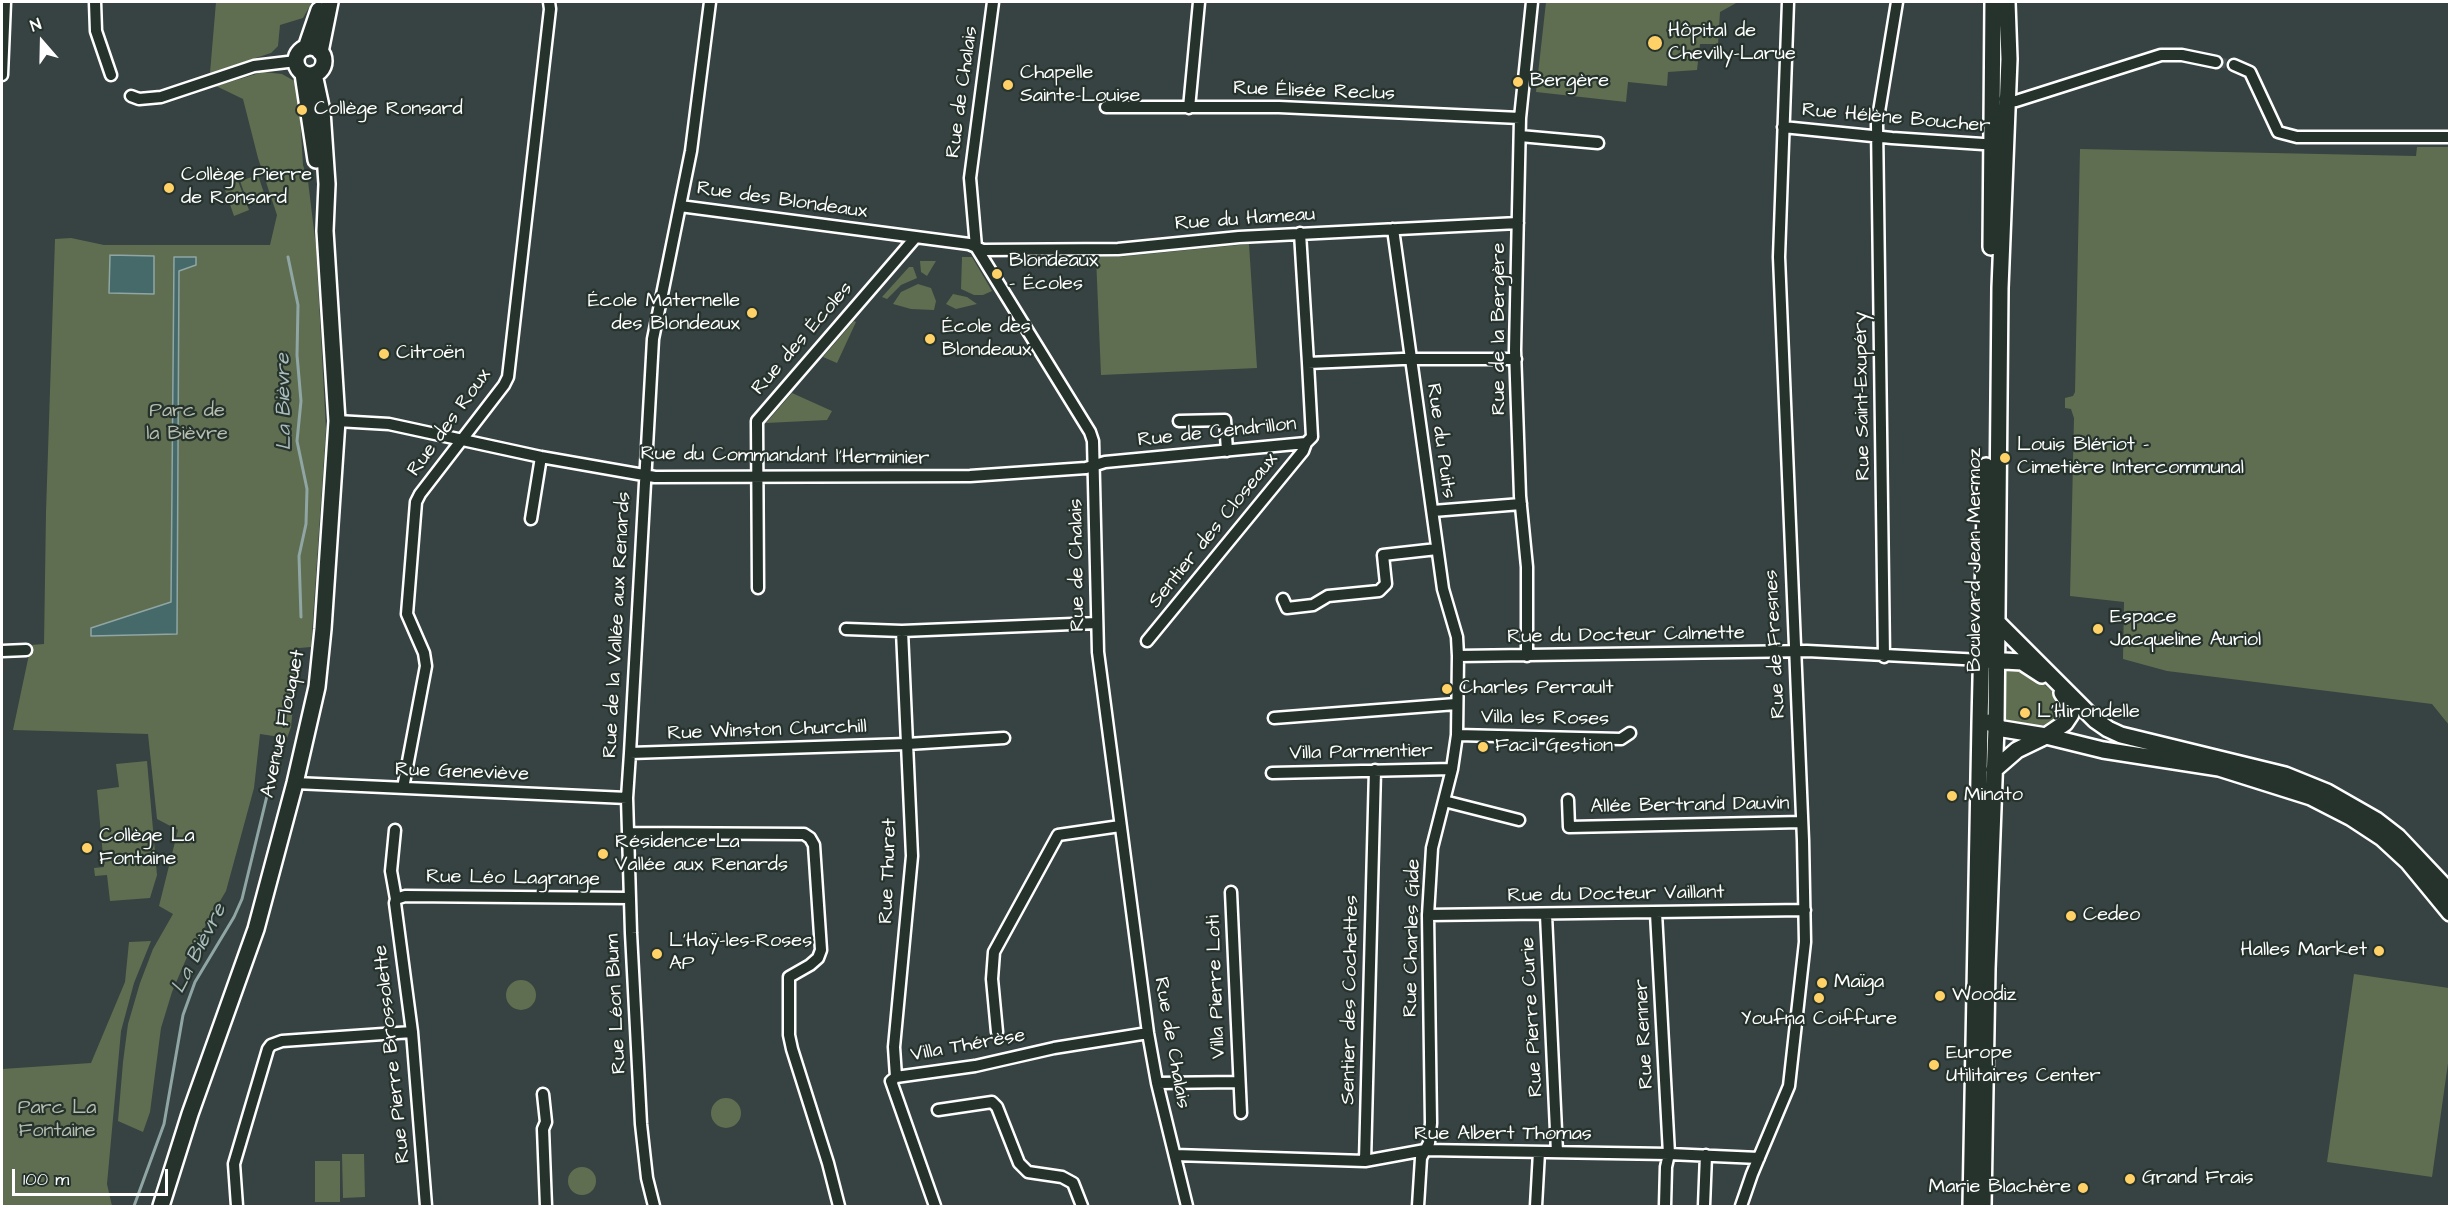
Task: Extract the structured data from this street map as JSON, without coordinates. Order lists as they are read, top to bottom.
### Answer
{
  "streets": {
    "main road": ["Boulevard Jean Mermoz", "Avenue Flouquet"],
    "street": [
      "Rue de Chalais",
      "Rue Élisée Reclus",
      "Rue Hélène Boucher",
      "Rue des Blondeaux",
      "Rue du Hameau",
      "Rue de la Bergère",
      "Rue des Écoles",
      "Rue Saint-Exupéry",
      "Rue des Roux",
      "Rue de Cendrillon",
      "Rue du Puits",
      "Rue du Commandant l'Herminier",
      "Sentier des Closeaux",
      "Rue de la Vallée aux Renards",
      "Rue du Docteur Calmette",
      "Rue de Fresnes",
      "Villa les Roses",
      "Rue Winston Churchill",
      "Villa Parmentier",
      "Rue Geneviève",
      "Allée Bertrand Dauvin",
      "Rue Thuret",
      "Rue Léo Lagrange",
      "Rue du Docteur Vaillant",
      "Rue Charles Gide",
      "Villa Pierre Loti",
      "Sentier des Cochettes",
      "Rue Léon Blum",
      "Rue Pierre Curie",
      "Rue Renner",
      "Villa Thérèse",
      "Rue Pierre Brossolette",
      "Rue Albert Thomas"
    ]
  },
  "crossings": [
    ["Rue de Chalais", "Rue des Blondeaux"],
    ["Rue de Chalais", "Rue du Hameau"],
    ["Rue de Chalais", "Rue de Cendrillon"],
    ["Rue de Chalais", "Rue du Commandant l'Herminier"],
    ["Rue de Chalais", "Villa Pierre Loti"],
    ["Rue de Chalais", "Villa Thérèse"],
    ["Rue de Chalais", "Rue Albert Thomas"],
    ["Rue Élisée Reclus", "Rue de la Bergère"],
    ["Rue Hélène Boucher", "Rue Saint-Exupéry"],
    ["Rue Hélène Boucher", "Boulevard Jean Mermoz"],
    ["Rue Hélène Boucher", "Rue de Fresnes"],
    ["Rue des Blondeaux", "Rue du Hameau"],
    ["Rue des Blondeaux", "Rue des Écoles"],
    ["Rue des Blondeaux", "Rue de la Vallée aux Renards"],
    ["Rue du Hameau", "Rue de la Bergère"],
    ["Rue du Hameau", "Rue de Cendrillon"],
    ["Rue du Hameau", "Rue du Puits"],
    ["Rue de la Bergère", "Rue du Docteur Calmette"],
    ["Rue des Écoles", "Rue du Commandant l'Herminier"],
    ["Rue Saint-Exupéry", "Rue du Docteur Calmette"],
    ["Rue des Roux", "Rue du Commandant l'Herminier"],
    ["Rue des Roux", "Rue Geneviève"],
    ["Rue de Cendrillon", "Rue du Commandant l'Herminier"],
    ["Rue de Cendrillon", "Sentier des Closeaux"],
    ["Rue du Puits", "Rue du Docteur Calmette"],
    ["Rue du Puits", "Rue Charles Gide"],
    ["Rue du Commandant l'Herminier", "Rue de la Vallée aux Renards"],
    ["Rue du Commandant l'Herminier", "Avenue Flouquet"],
    ["Boulevard Jean Mermoz", "Rue du Docteur Calmette"],
    ["Rue de la Vallée aux Renards", "Rue Winston Churchill"],
    ["Rue de la Vallée aux Renards", "Rue Geneviève"],
    ["Rue de la Vallée aux Renards", "Rue Léon Blum"],
    ["Rue du Docteur Calmette", "Rue de Fresnes"],
    ["Rue du Docteur Calmette", "Rue Charles Gide"],
    ["Rue de Fresnes", "Allée Bertrand Dauvin"],
    ["Rue de Fresnes", "Rue du Docteur Vaillant"],
    ["Rue de Fresnes", "Rue Albert Thomas"],
    ["Villa les Roses", "Rue Charles Gide"],
    ["Avenue Flouquet", "Rue Geneviève"],
    ["Rue Winston Churchill", "Rue Thuret"],
    ["Villa Parmentier", "Rue Charles Gide"],
    ["Villa Parmentier", "Sentier des Cochettes"],
    ["Rue Geneviève", "Rue Léon Blum"],
    ["Rue Thuret", "Villa Thérèse"],
    ["Rue Léo Lagrange", "Rue Léon Blum"],
    ["Rue Léo Lagrange", "Rue Pierre Brossolette"],
    ["Rue du Docteur Vaillant", "Rue Charles Gide"],
    ["Rue du Docteur Vaillant", "Rue Pierre Curie"],
    ["Rue du Docteur Vaillant", "Rue Renner"],
    ["Rue Charles Gide", "Rue Albert Thomas"],
    ["Sentier des Cochettes", "Rue Albert Thomas"],
    ["Rue Pierre Curie", "Rue Albert Thomas"],
    ["Rue Renner", "Rue Albert Thomas"]
  ],
  "water": ["La Bièvre"],
  "parks": ["Parc de la Bièvre", "Parc La Fontaine"],
  "places": [
    "Hôpital de Chevilly-Larue",
    "Bergère",
    "Chapelle Sainte-Louise",
    "Collège Ronsard",
    "Collège Pierre de Ronsard",
    "Blondeaux - Écoles",
    "École Maternelle des Blondeaux",
    "École des Blondeaux",
    "Citroën",
    "Louis Blériot - Cimetière Intercommunal",
    "Espace Jacqueline Auriol",
    "Charles Perrault",
    "L'Hirondelle",
    "Facil Gestion",
    "Minato",
    "Collège La Fontaine",
    "Résidence La Vallée aux Renards",
    "Cedeo",
    "Halles Market",
    "L'Haÿ-les-Roses AP",
    "Maïga",
    "Woodiz",
    "Youfna Coiffure",
    "Europe Utilitaires Center",
    "Grand Frais",
    "Marie Blachère"
  ],
  "scale_bar": "100 m",
  "north": "top"
}
